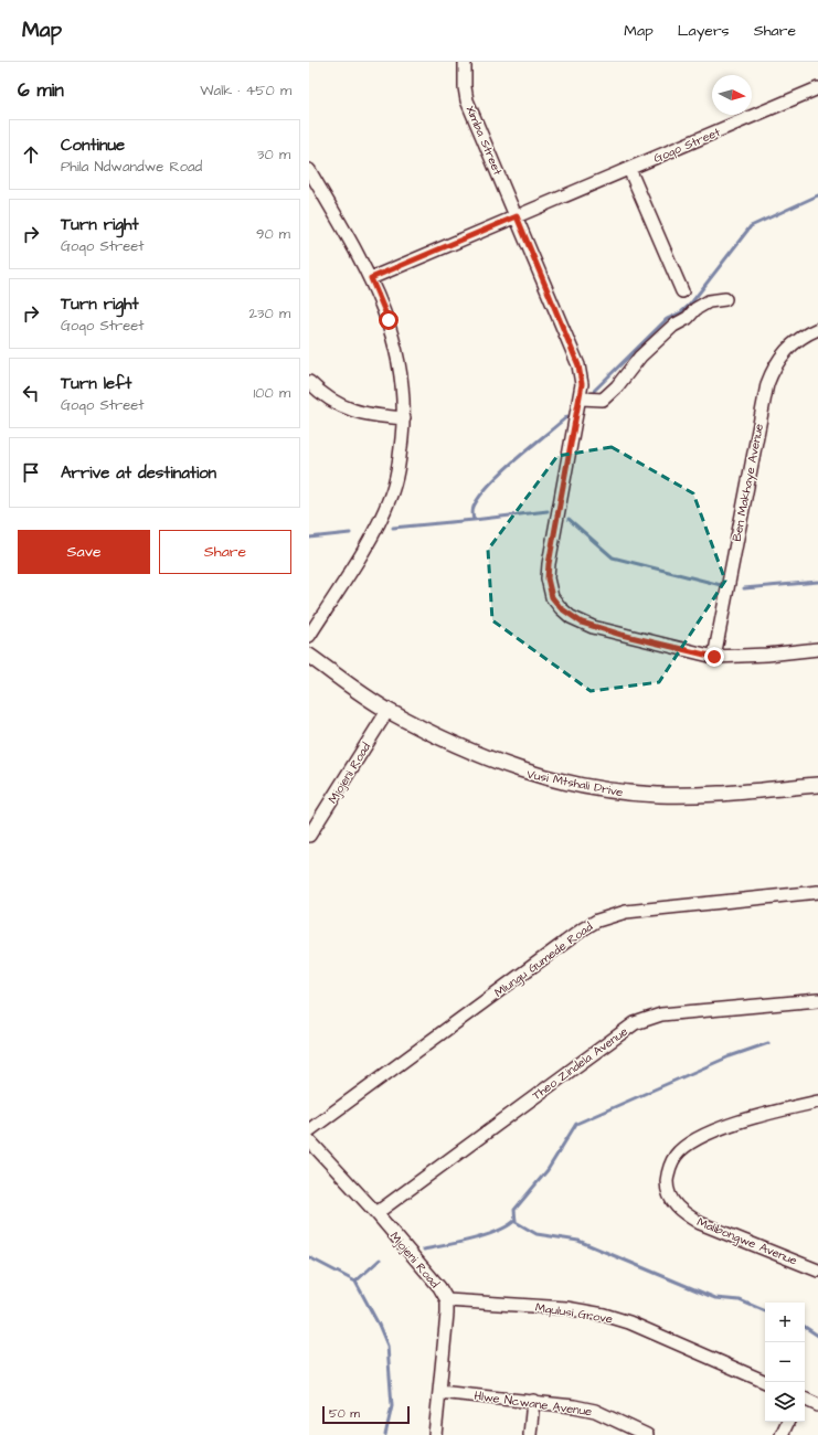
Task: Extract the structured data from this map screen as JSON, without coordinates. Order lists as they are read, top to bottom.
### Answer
{
  "streets": {
    "street": [
      "Ximba Street",
      "Goqo Street",
      "Ben Makhaye Avenue",
      "Mjojeni Road",
      "Vusi Mtshali Drive",
      "Mlungu Gumede Road",
      "Theo Zindela Avenue",
      "Malibongwe Avenue",
      "Mqulusi Grove",
      "Hlwe Ncwane Avenue"
    ]
  },
  "crossings": [
    ["Ximba Street", "Goqo Street"],
    ["Mjojeni Road", "Vusi Mtshali Drive"],
    ["Mjojeni Road", "Theo Zindela Avenue"],
    ["Mjojeni Road", "Mqulusi Grove"],
    ["Mjojeni Road", "Hlwe Ncwane Avenue"]
  ],
  "scale_bar": "50 m",
  "north": "right",
  "page": {
    "header": "Map",
    "nav": ["Map", "Layers", "Share"],
    "heading": ["6 min", "Walk · 450 m"],
    "list": [
      ["Continue", "Phila Ndwandwe Road", "30 m"],
      ["Turn right", "Goqo Street", "90 m"],
      ["Turn right", "Goqo Street", "230 m"],
      ["Turn left", "Goqo Street", "100 m"],
      "Arrive at destination"
    ],
    "buttons": ["Save", "Share"],
    "map_buttons": ["+", "−"],
    "scale": "50 m"
  }
}
